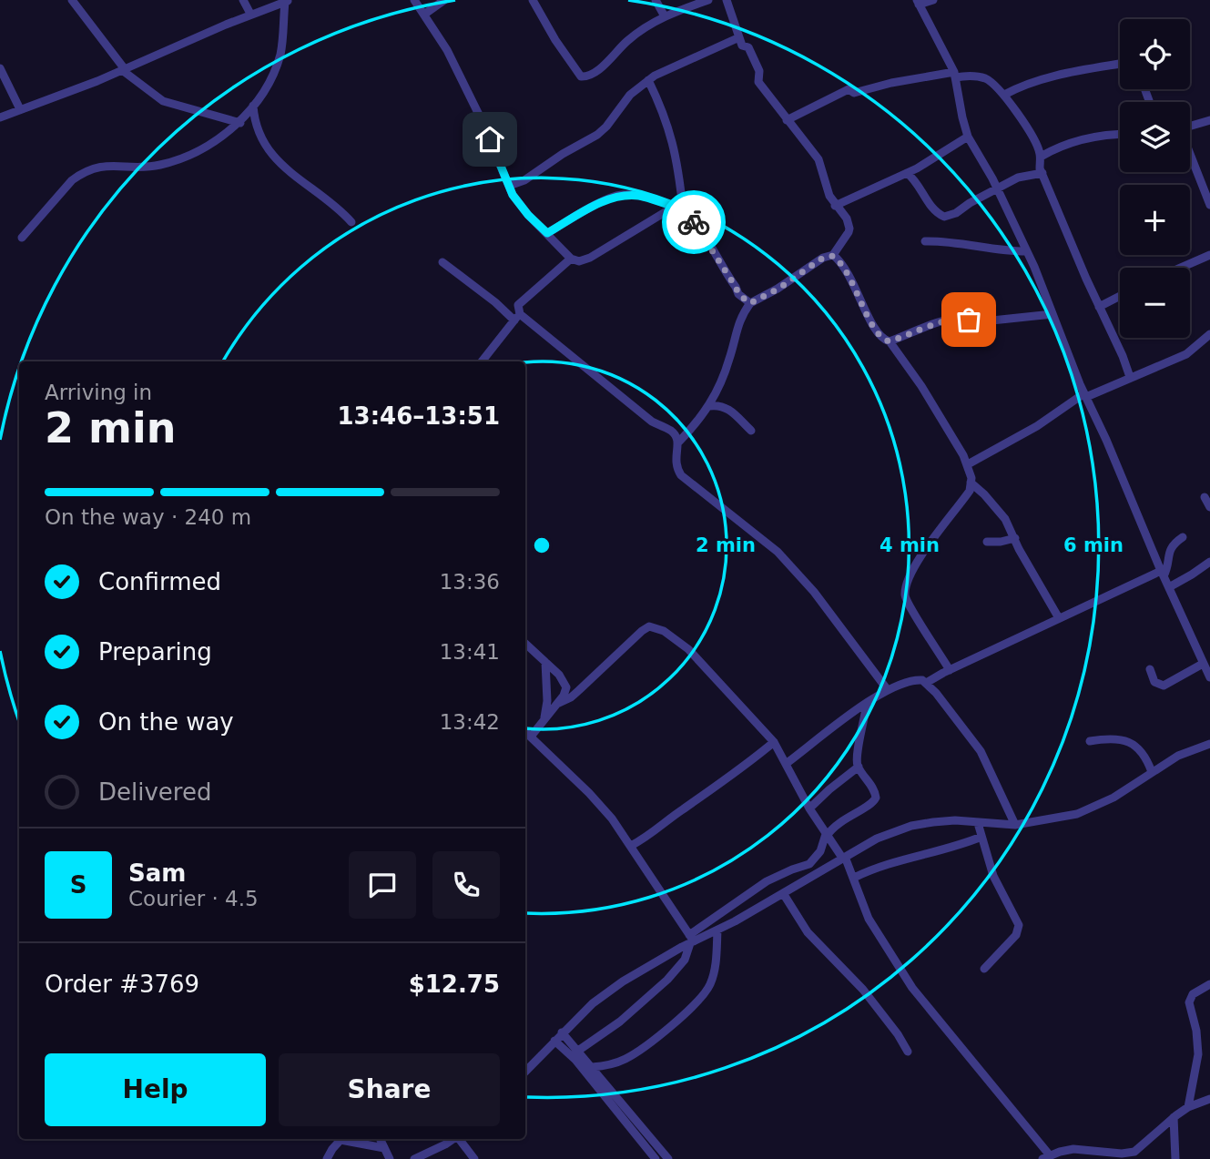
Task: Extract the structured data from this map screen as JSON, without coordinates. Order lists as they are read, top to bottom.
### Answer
{
  "page": {
    "map_buttons": ["+", "−"],
    "heading": ["2 min", "Arriving in", "13:46–13:51"],
    "panel": [
      "Sam",
      "Courier · 4.5",
      "Order #3769",
      "$12.75"
    ],
    "bar": "On the way · 240 m",
    "list": [
      ["Confirmed", "13:36"],
      ["Preparing", "13:41"],
      ["On the way", "13:42"],
      "Delivered"
    ],
    "round": "S",
    "buttons": ["Help", "Share"]
  },
  "rings": ["2 min", "4 min", "6 min"]
}
